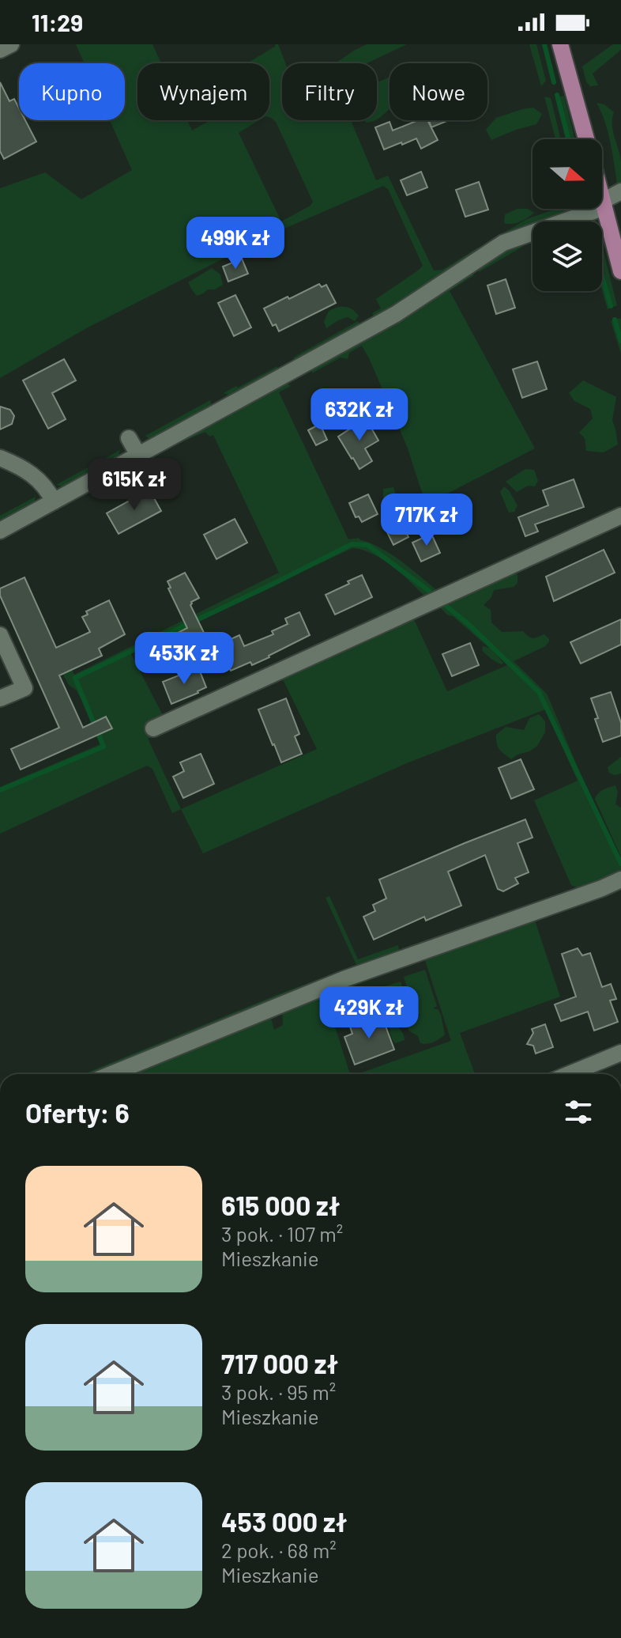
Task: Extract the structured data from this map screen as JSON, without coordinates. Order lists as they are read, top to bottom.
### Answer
{
  "north": "right",
  "page": {
    "status": "11:29",
    "chip": [
      "Kupno",
      "Wynajem",
      "Filtry",
      "Nowe"
    ],
    "price": [
      "499K zł",
      "632K zł",
      "615K zł",
      "717K zł",
      "453K zł",
      "429K zł"
    ],
    "heading": "Oferty: 6",
    "list": [
      {
        "name": "615 000 zł",
        "note": "3 pok. · 107 m² · Mieszkanie"
      },
      {
        "name": "717 000 zł",
        "note": "3 pok. · 95 m² · Mieszkanie"
      },
      {
        "name": "453 000 zł",
        "note": "2 pok. · 68 m² · Mieszkanie"
      }
    ]
  }
}
